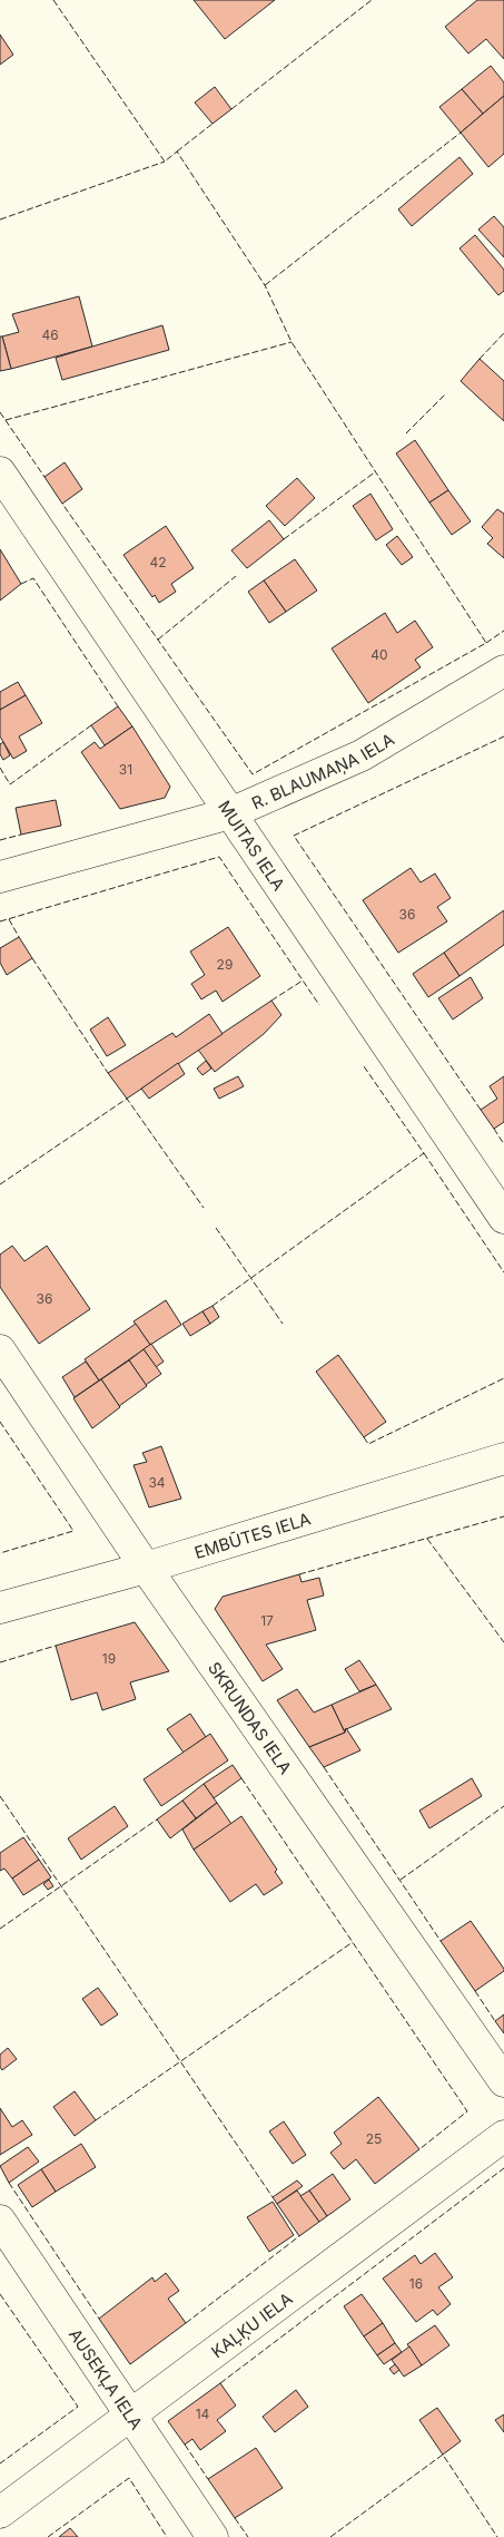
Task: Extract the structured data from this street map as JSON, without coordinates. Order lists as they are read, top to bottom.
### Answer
{
  "streets": {
    "street": [
      "R. BLAUMAŅA IELA",
      "MUITAS IELA",
      "EMBŪTES IELA",
      "SKRUNDAS IELA",
      "KAĻĶU IELA",
      "AUSEKĻA IELA"
    ]
  },
  "crossings": [
    ["R. BLAUMAŅA IELA", "MUITAS IELA"],
    ["EMBŪTES IELA", "SKRUNDAS IELA"],
    ["KAĻĶU IELA", "AUSEKĻA IELA"]
  ],
  "house_numbers": [
    "46",
    "42",
    "40",
    "31",
    "36",
    "29",
    "36",
    "34",
    "17",
    "19",
    "25",
    "16",
    "14"
  ]
}
